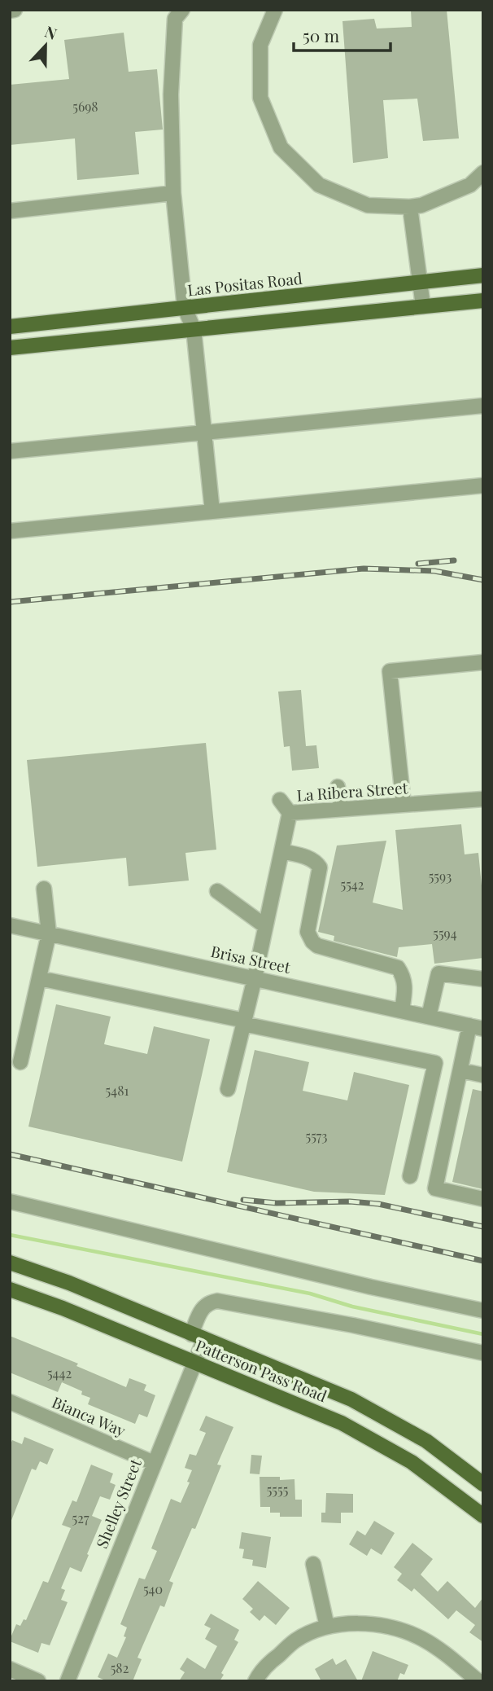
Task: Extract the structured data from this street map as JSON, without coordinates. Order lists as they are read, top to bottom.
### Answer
{
  "streets": {
    "main road": ["Las Positas Road", "Patterson Pass Road"],
    "street": [
      "La Ribera Street",
      "Brisa Street",
      "Bianca Way",
      "Shelley Street"
    ]
  },
  "crossings": [
    ["La Ribera Street", "Brisa Street"],
    ["Patterson Pass Road", "Shelley Street"],
    ["Bianca Way", "Shelley Street"]
  ],
  "house_numbers": [
    "5698",
    "5593",
    "5542",
    "5594",
    "5481",
    "5573",
    "5442",
    "5555",
    "527",
    "540",
    "582"
  ],
  "scale_bar": "50 m",
  "north": "top"
}
